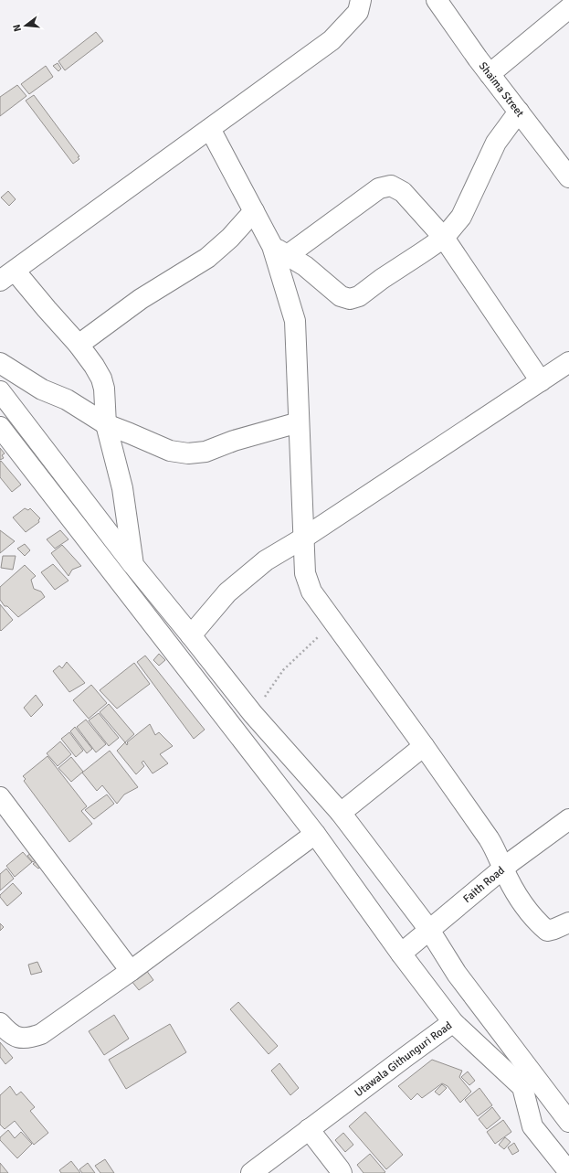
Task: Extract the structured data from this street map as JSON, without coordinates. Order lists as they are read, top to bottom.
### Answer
{
  "streets": {
    "street": ["Shaima Street", "Faith Road", "Utawala Githunguri Road"]
  },
  "north": "left"
}
